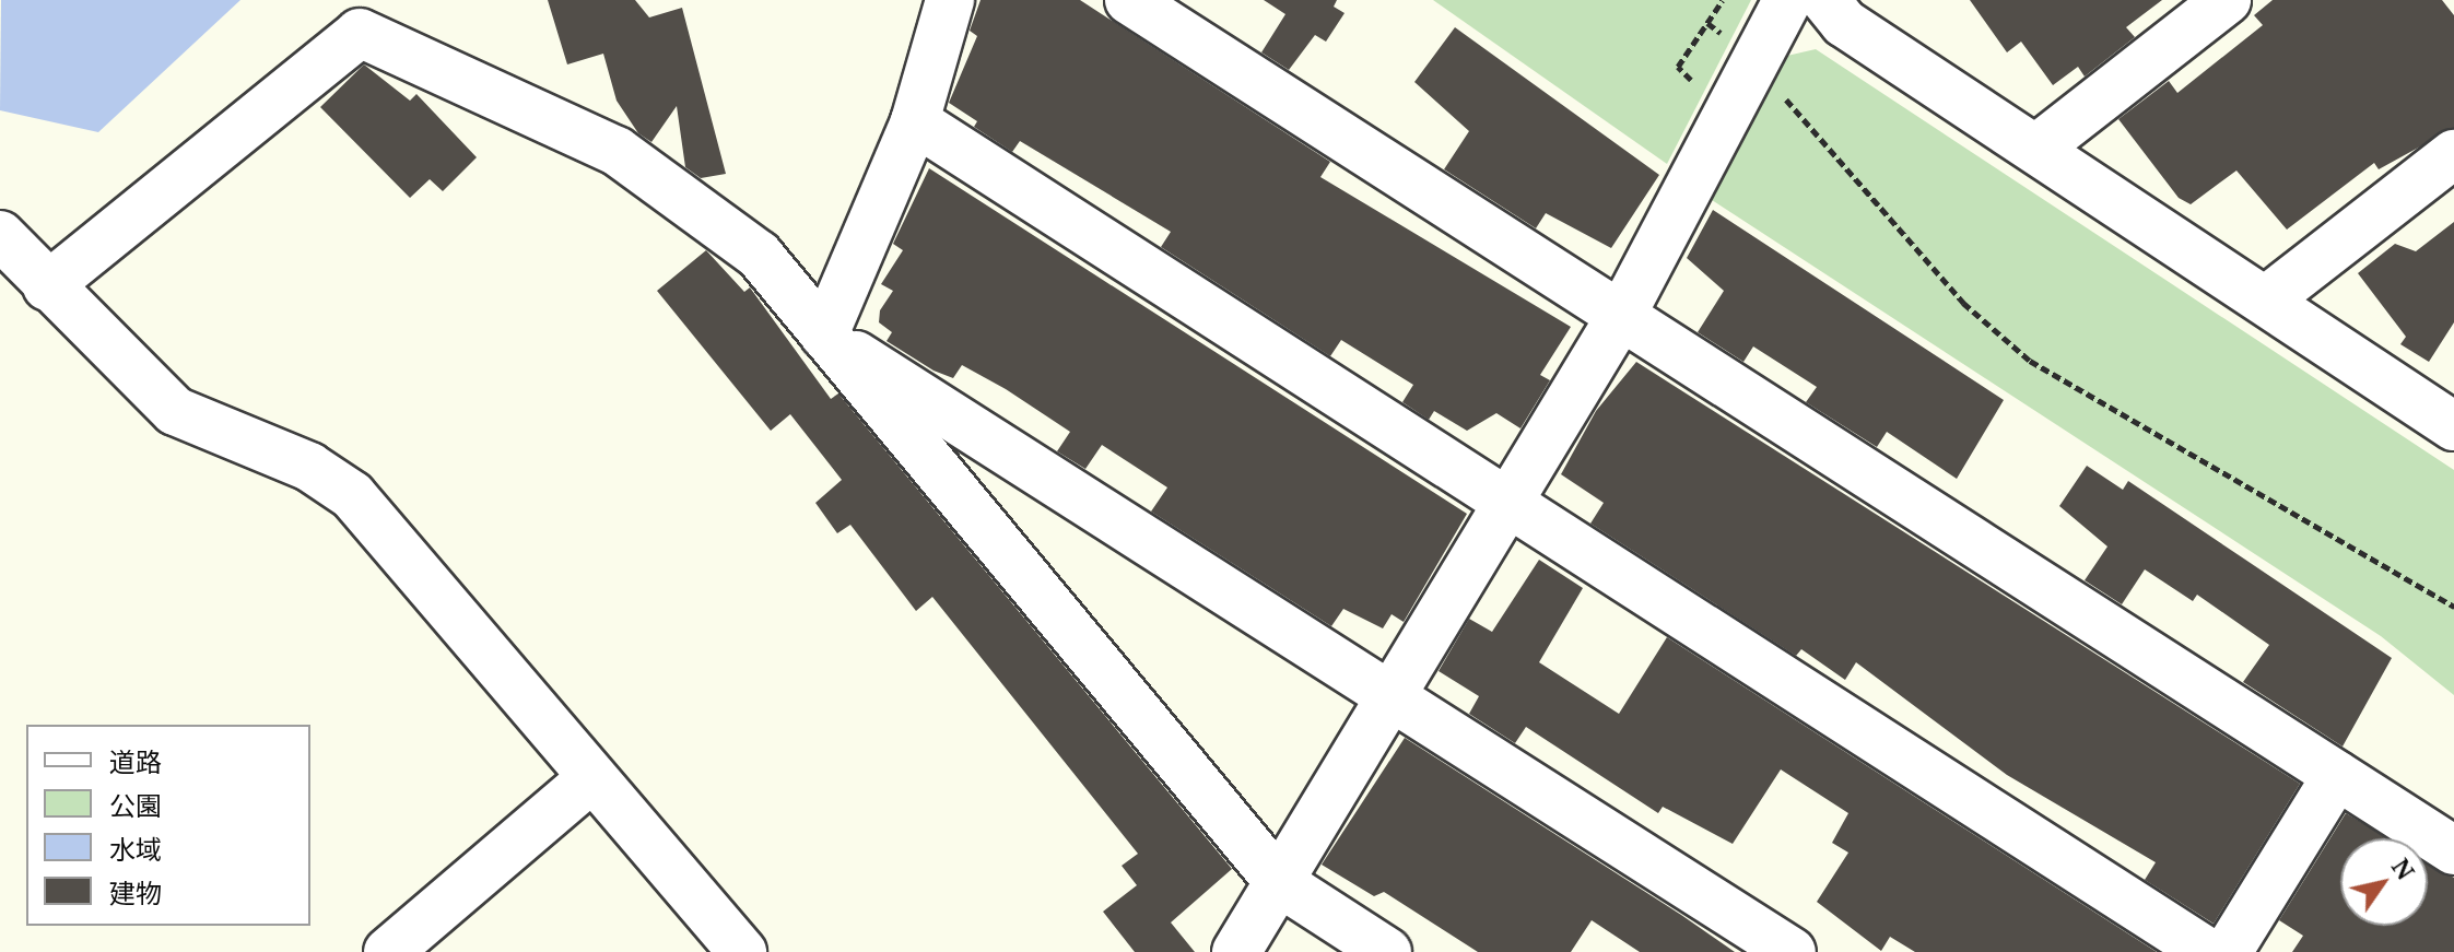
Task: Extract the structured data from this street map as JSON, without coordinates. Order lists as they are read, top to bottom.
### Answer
{
  "legend": [
    "道路",
    "公園",
    "水域",
    "建物"
  ],
  "north": "top right"
}
